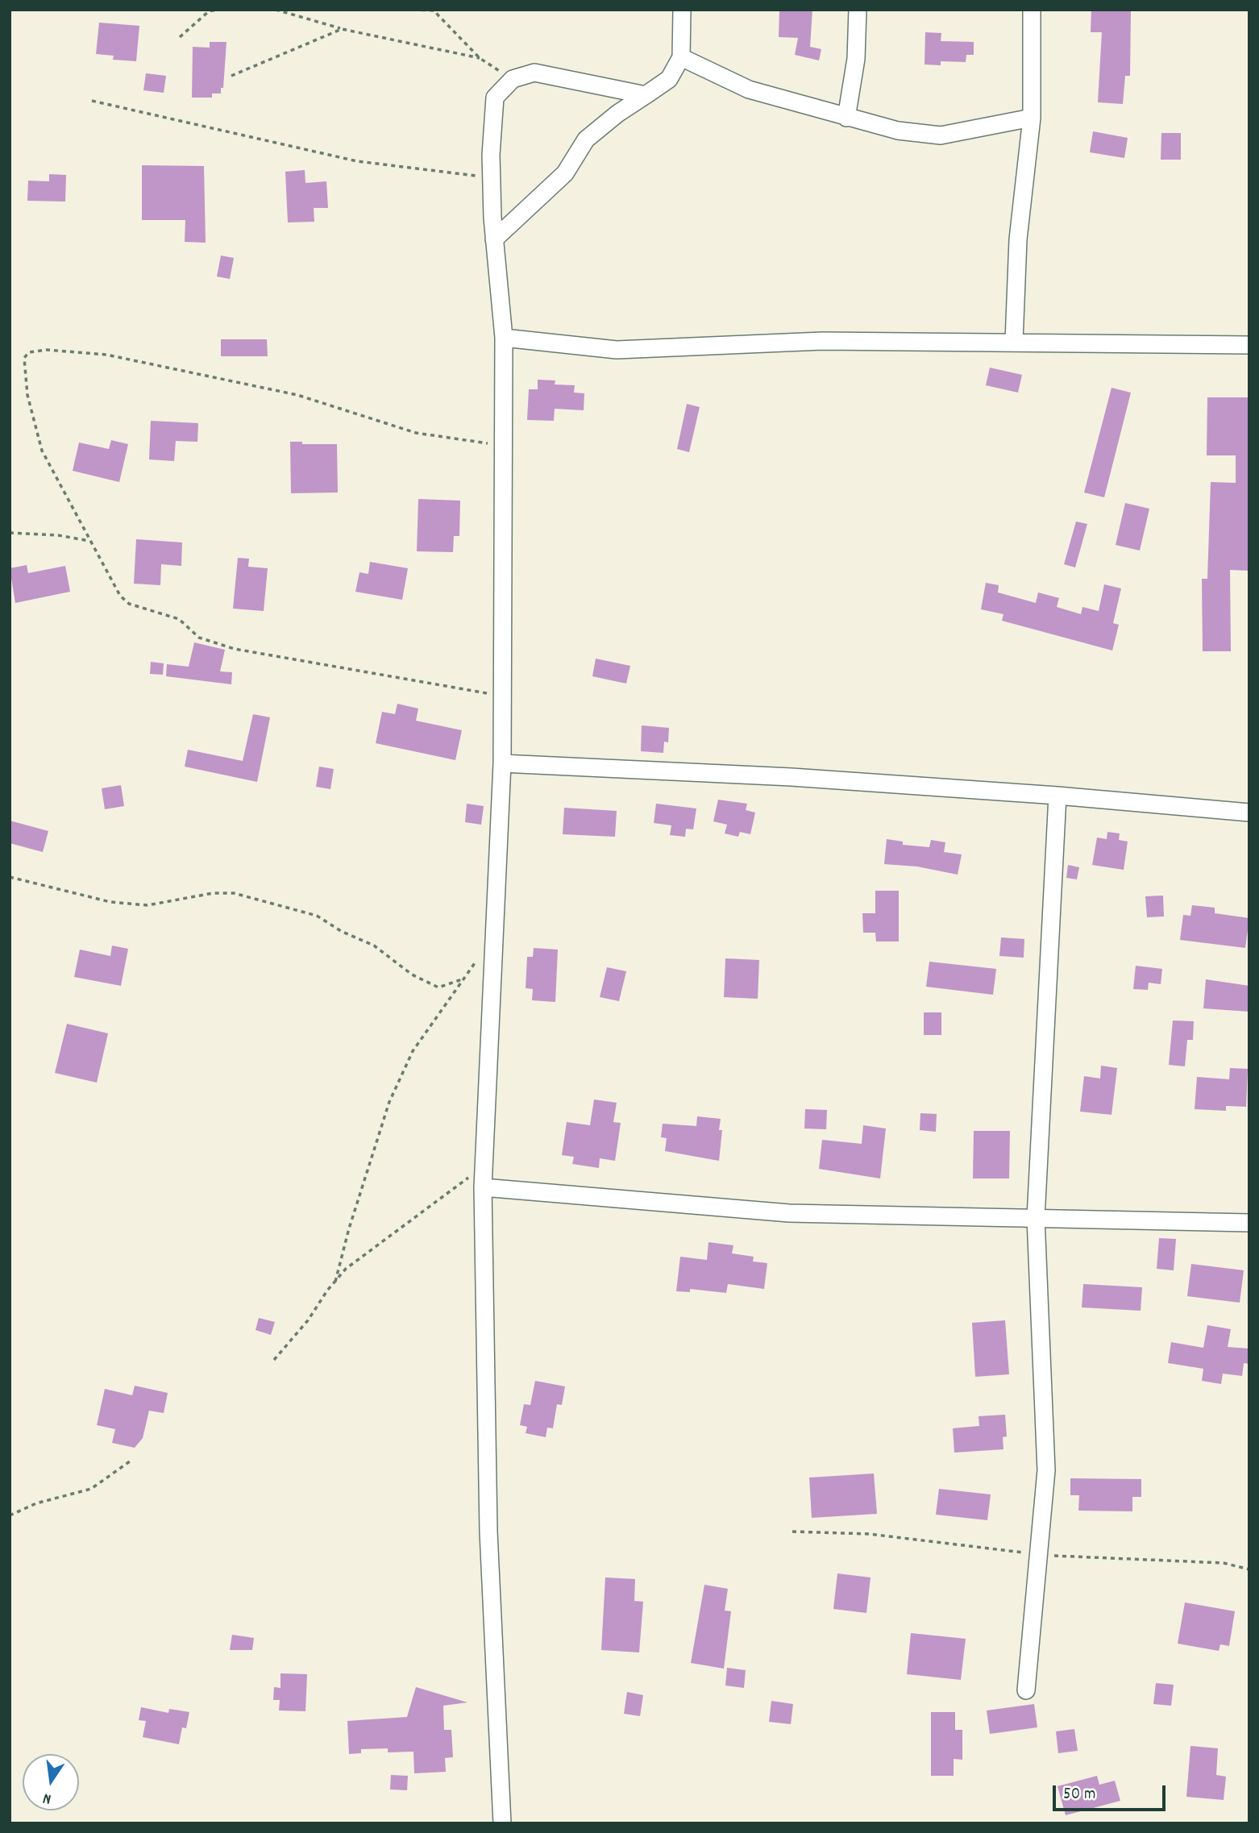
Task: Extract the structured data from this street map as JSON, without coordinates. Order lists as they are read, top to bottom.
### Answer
{
  "scale_bar": "50 m",
  "north": "bottom"
}
